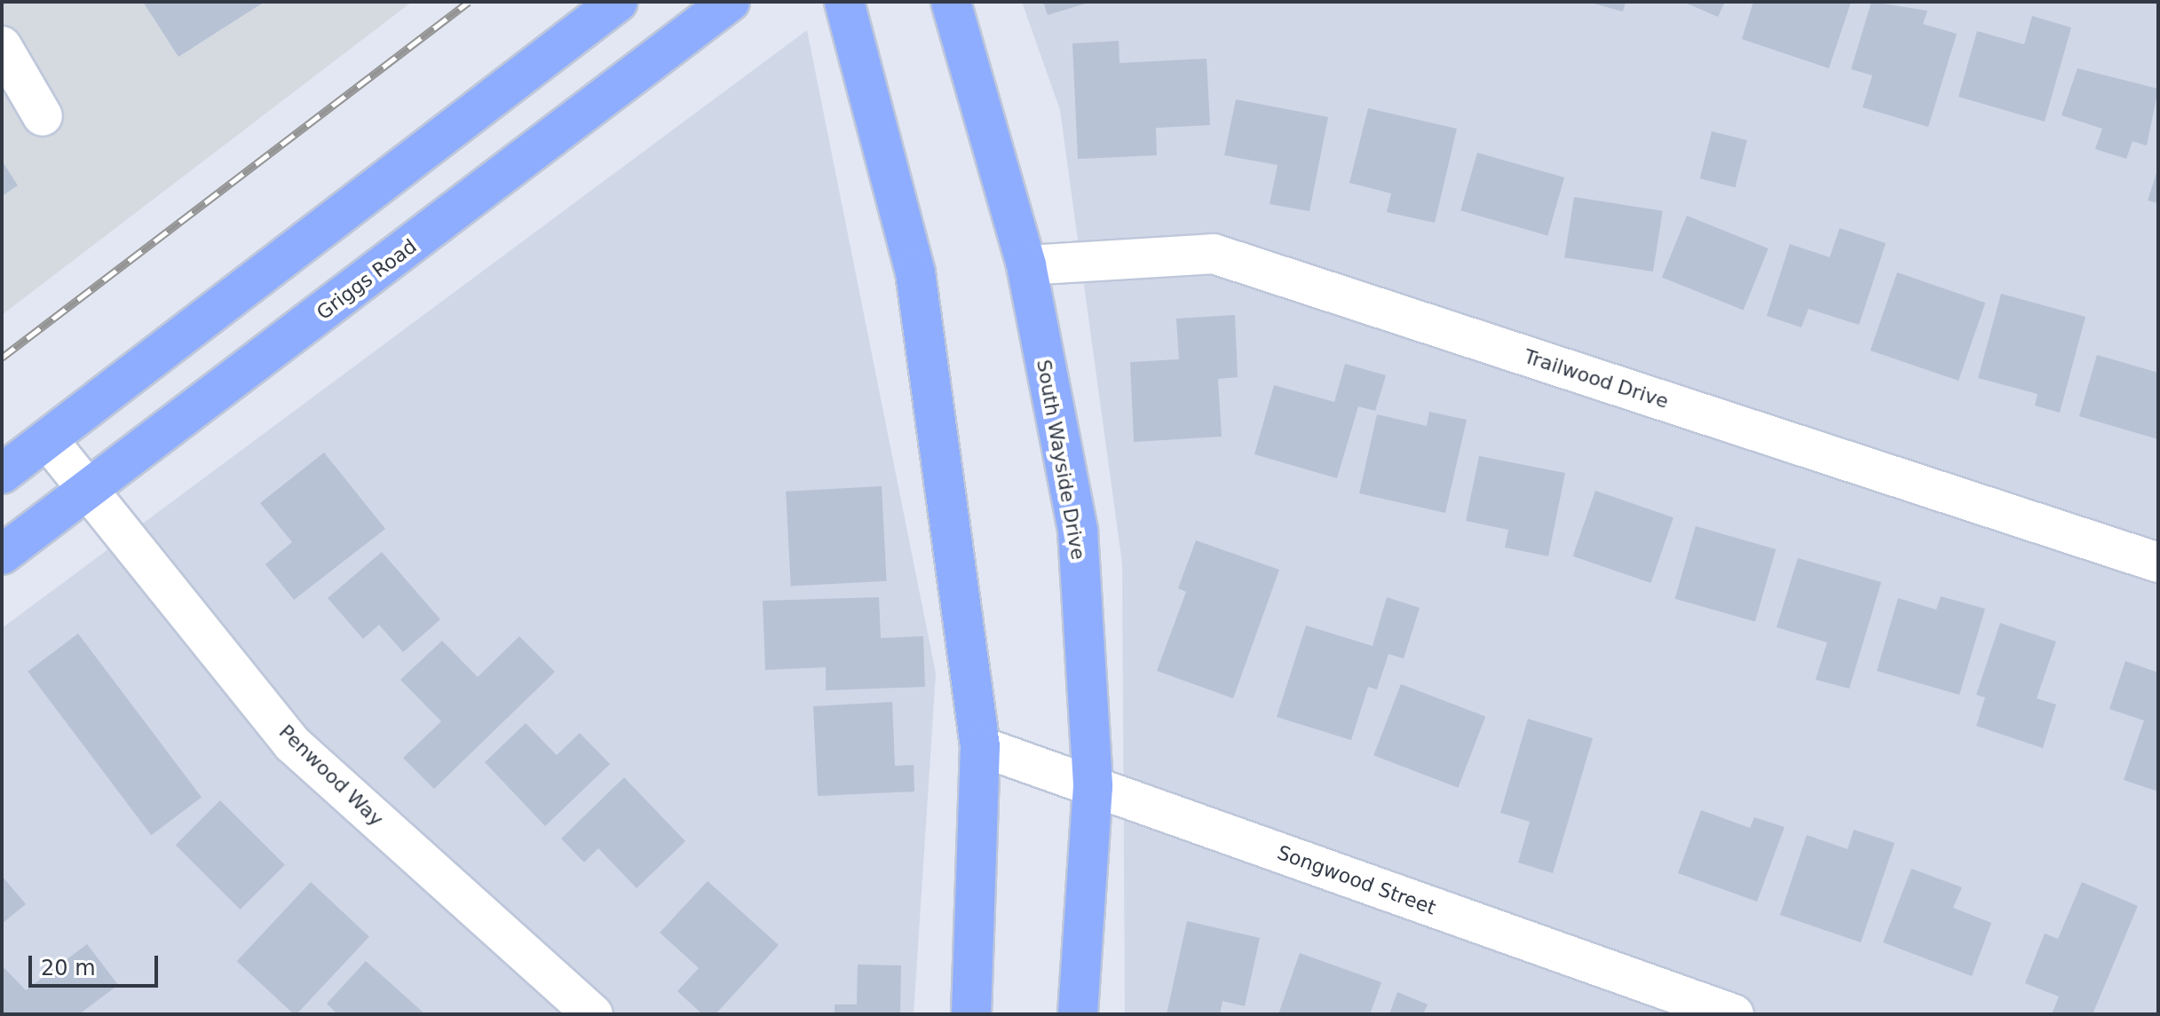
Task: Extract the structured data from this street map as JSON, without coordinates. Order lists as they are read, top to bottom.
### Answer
{
  "streets": {
    "main road": ["Griggs Road", "South Wayside Drive"],
    "street": ["Trailwood Drive", "Penwood Way", "Songwood Street"]
  },
  "crossings": [
    ["Griggs Road", "Penwood Way"],
    ["Trailwood Drive", "South Wayside Drive"],
    ["South Wayside Drive", "Songwood Street"]
  ],
  "scale_bar": "20 m"
}
